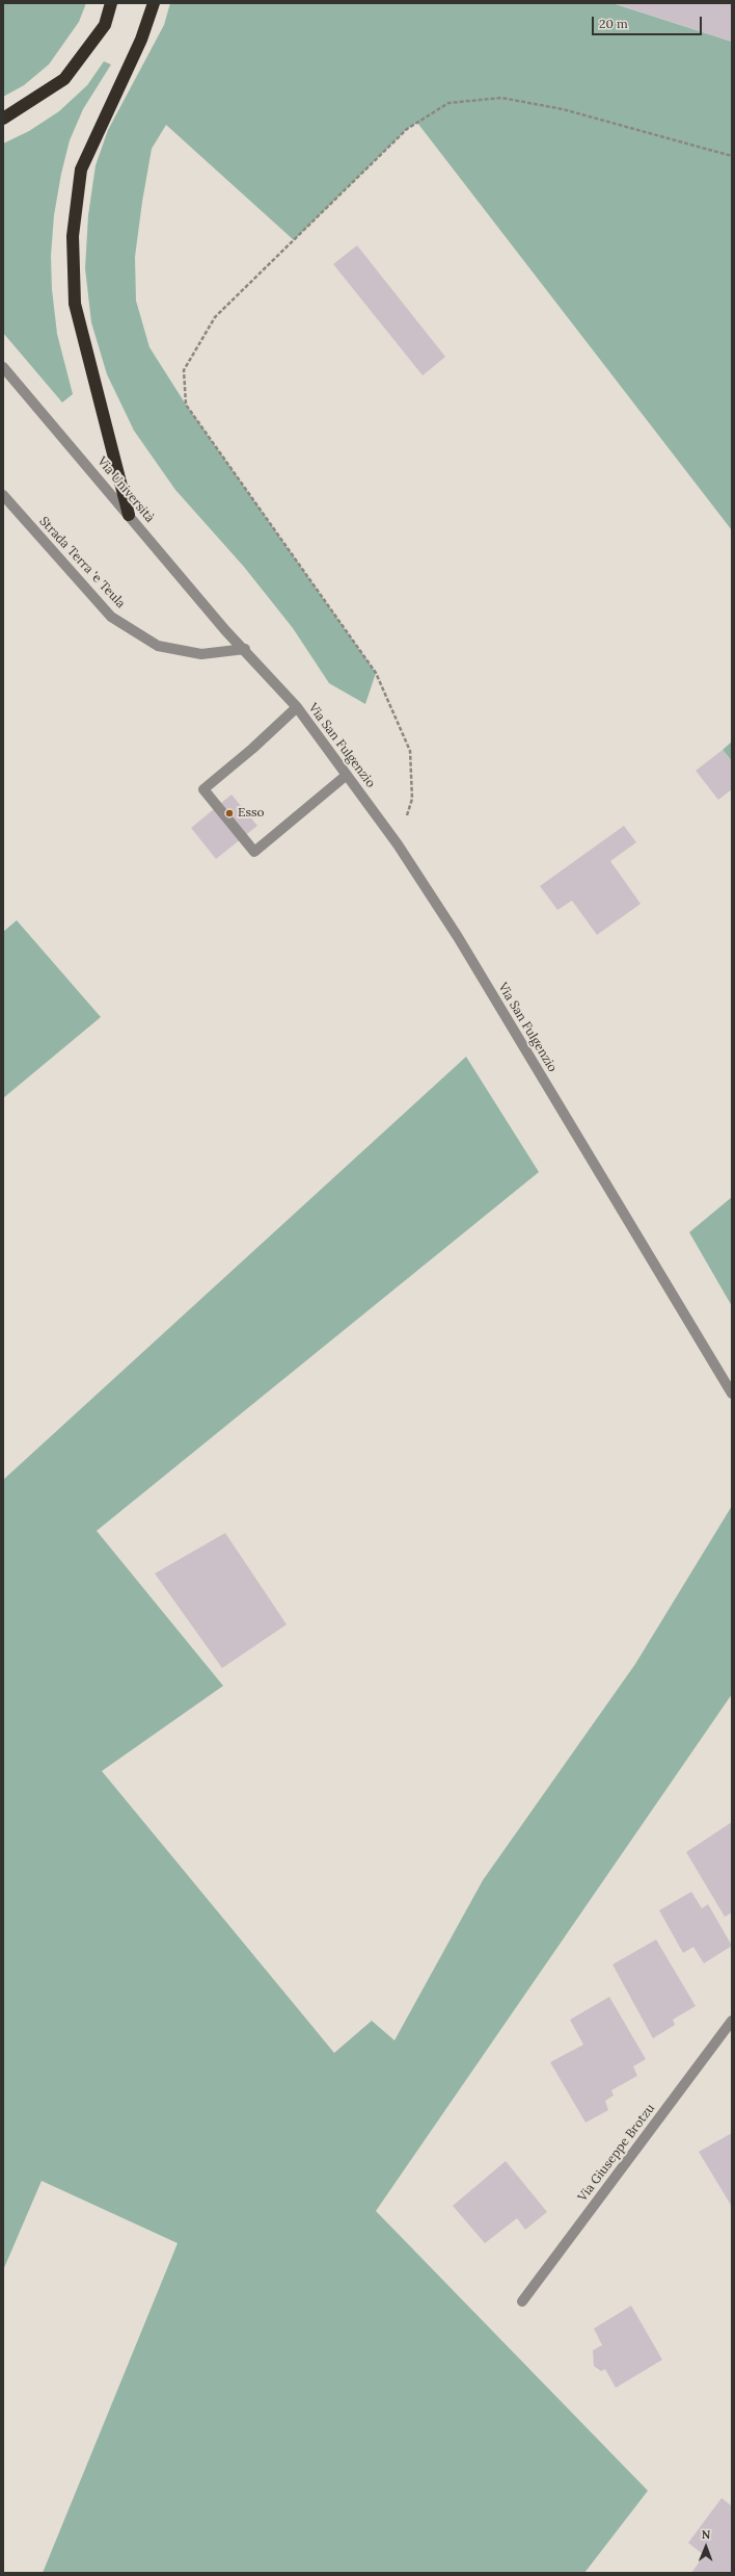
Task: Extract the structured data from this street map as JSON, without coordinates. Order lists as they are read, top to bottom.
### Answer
{
  "streets": {
    "street": [
      "Via Università",
      "Strada Terra 'e Teula",
      "Via San Fulgenzio",
      "Via Giuseppe Brotzu"
    ]
  },
  "crossings": [
    ["Via Università", "Strada Terra 'e Teula"],
    ["Via Università", "Via San Fulgenzio"],
    ["Strada Terra 'e Teula", "Via San Fulgenzio"]
  ],
  "places": ["Esso"],
  "scale_bar": "20 m",
  "north": "top"
}
